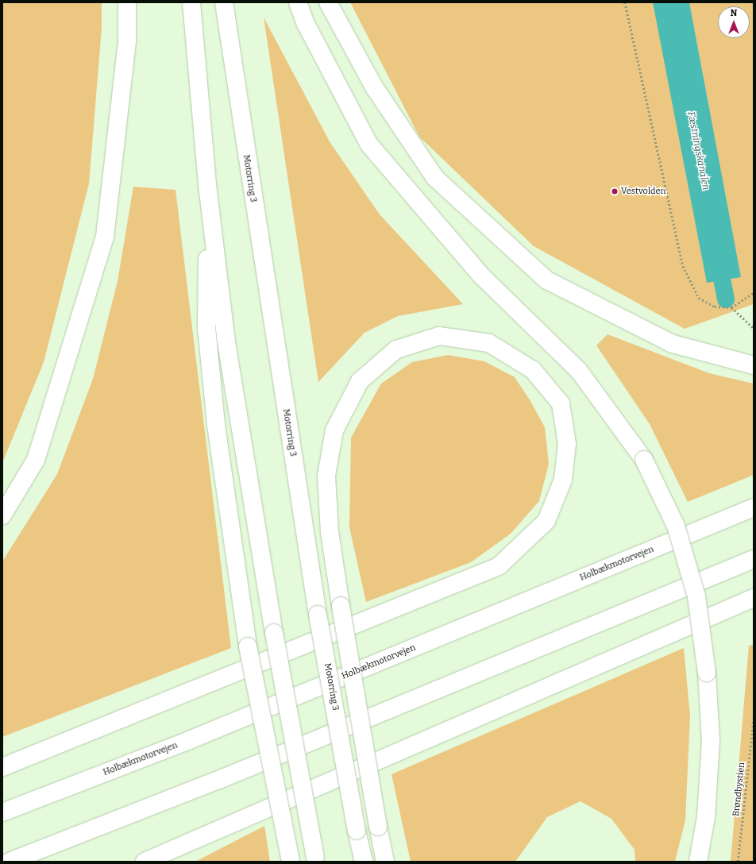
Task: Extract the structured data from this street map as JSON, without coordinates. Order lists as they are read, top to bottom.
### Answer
{
  "streets": {
    "highway": ["Motorring 3", "Holbækmotorvejen"],
    "path": ["Brøndbystien"]
  },
  "water": ["Fæstningskanalen"],
  "places": ["Vestvolden"],
  "north": "top"
}
